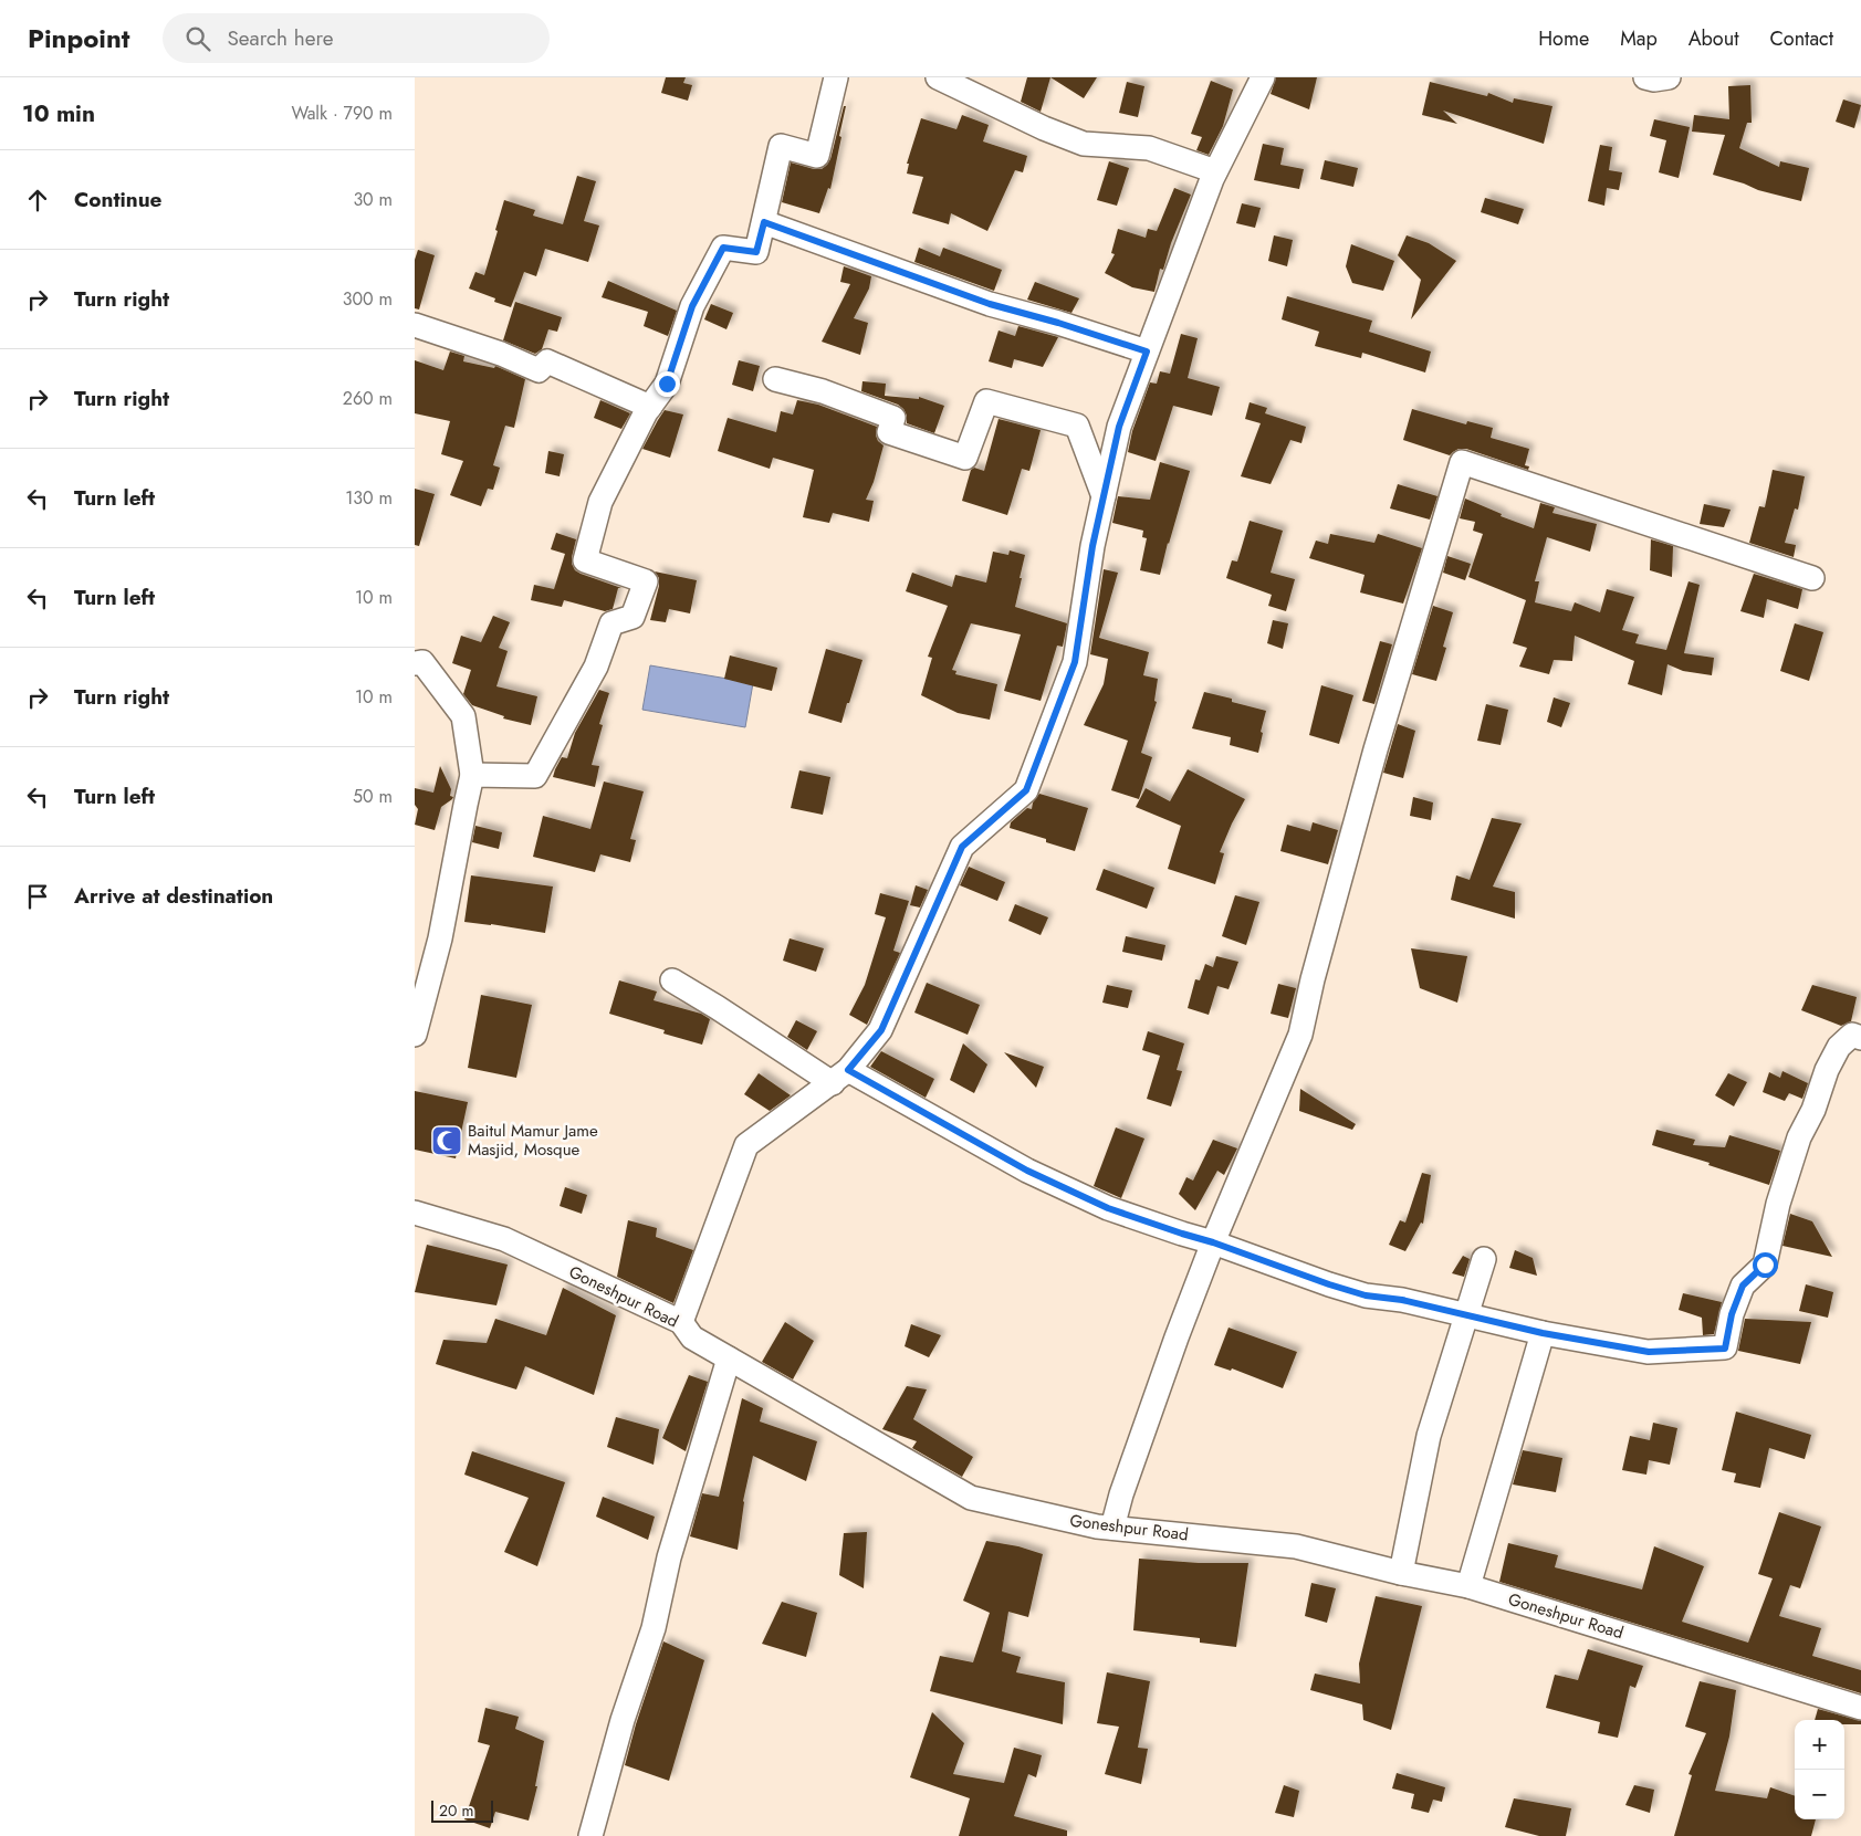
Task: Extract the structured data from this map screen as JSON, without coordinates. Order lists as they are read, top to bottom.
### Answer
{
  "streets": {
    "street": ["Goneshpur Road"]
  },
  "places": {
    "mosque": ["Baitul Mamur Jame Masjid, Mosque"]
  },
  "scale_bar": "20 m",
  "page": {
    "header": "Pinpoint",
    "search": "Search here",
    "nav": [
      "Home",
      "Map",
      "About",
      "Contact"
    ],
    "heading": ["10 min", "Walk · 790 m"],
    "list": [
      ["Continue", "30 m"],
      ["Turn right", "300 m"],
      ["Turn right", "260 m"],
      ["Turn left", "130 m"],
      ["Turn left", "10 m"],
      ["Turn right", "10 m"],
      ["Turn left", "50 m"],
      "Arrive at destination"
    ],
    "map_buttons": ["+", "−"],
    "scale": "20 m"
  }
}
